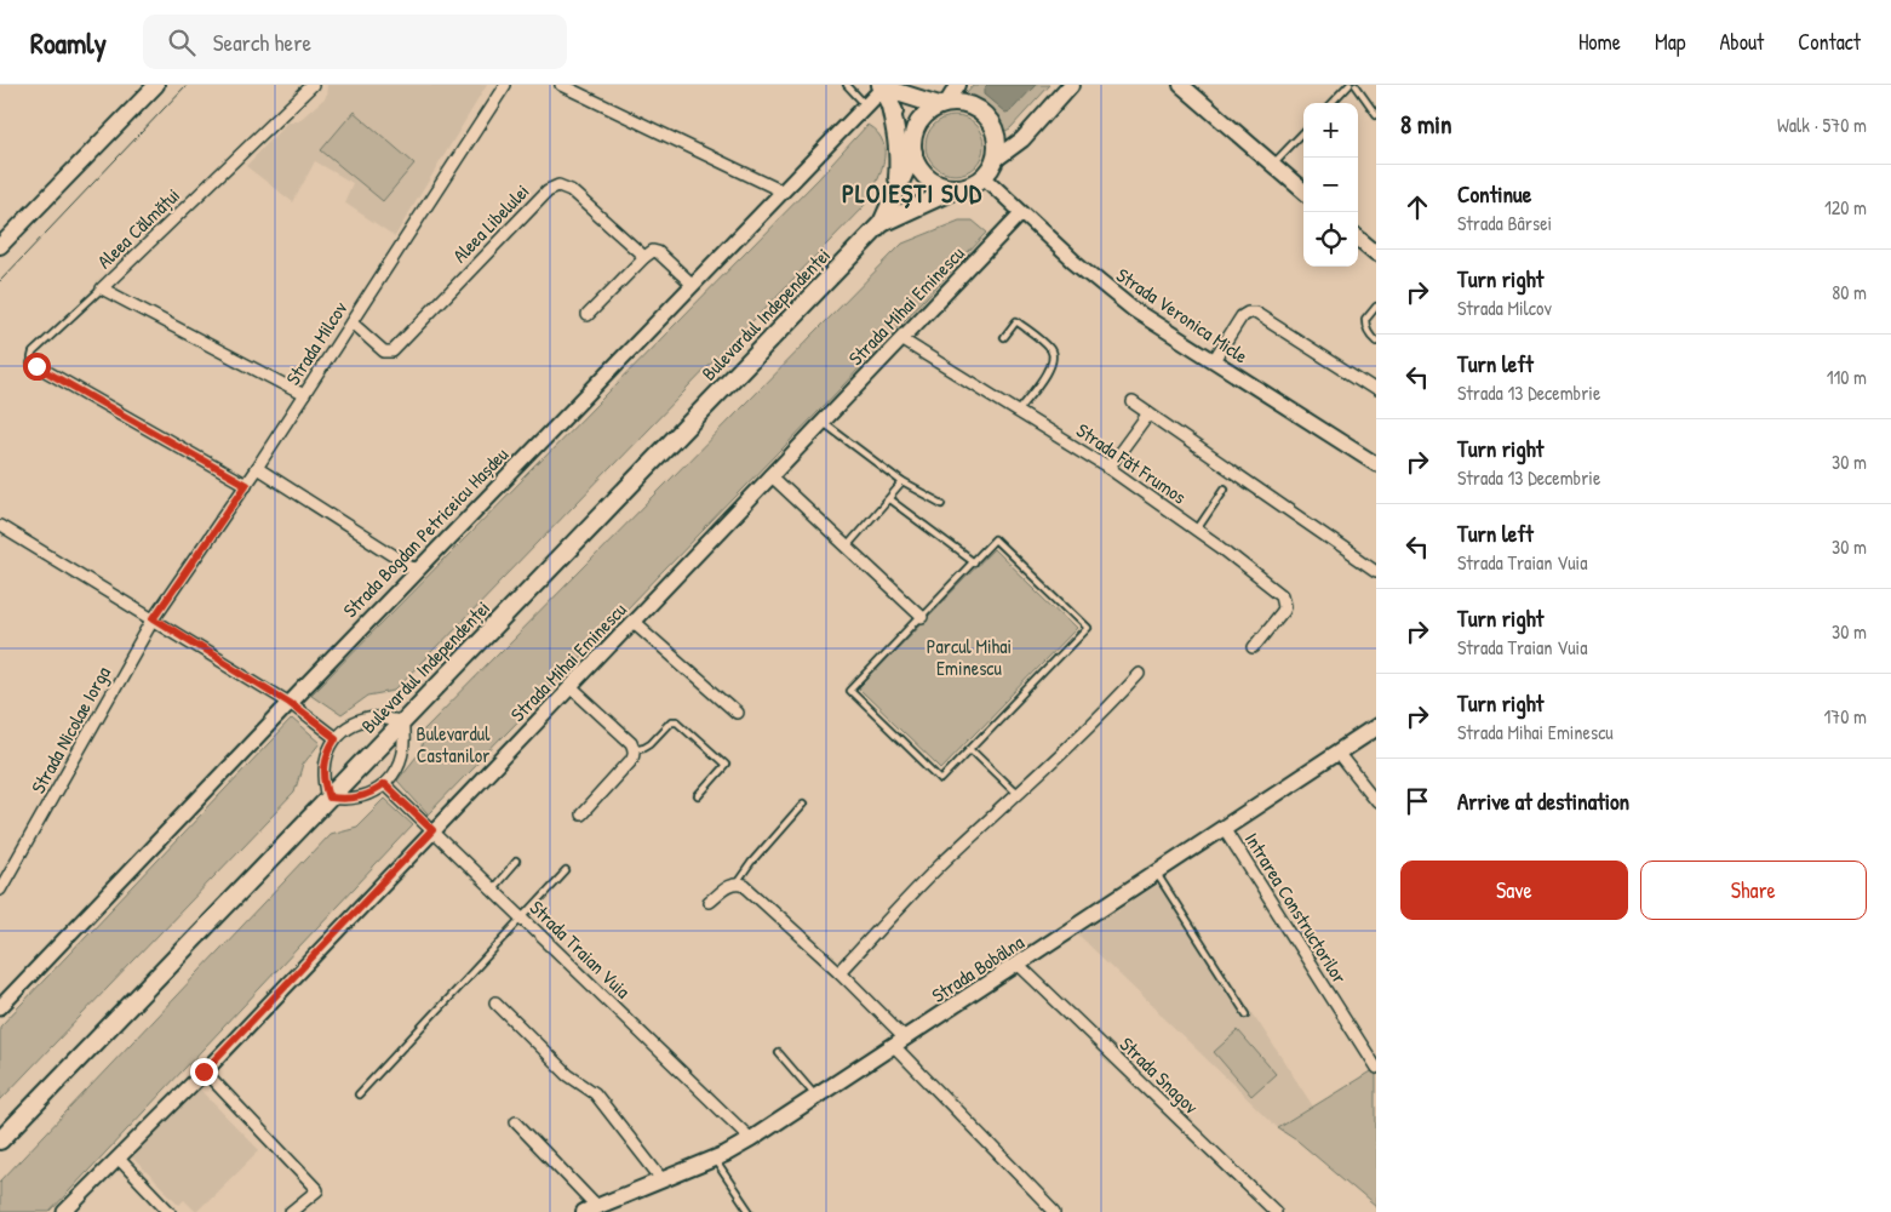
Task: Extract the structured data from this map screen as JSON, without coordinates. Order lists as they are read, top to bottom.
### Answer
{
  "streets": {
    "main road": ["Bulevardul Independenței", "Strada Bobâlna"],
    "street": [
      "Aleea Libelulei",
      "Aleea Călmățui",
      "Strada Mihai Eminescu",
      "Strada Veronica Micle",
      "Strada Milcov",
      "Strada Făt Frumos",
      "Strada Bogdan Petriceicu Hașdeu",
      "Strada Nicolae Iorga",
      "Intrarea Constructorilor",
      "Strada Traian Vuia",
      "Strada Snagov"
    ]
  },
  "crossings": [
    ["Aleea Libelulei", "Strada Milcov"],
    ["Aleea Libelulei", "Strada Bogdan Petriceicu Hașdeu"],
    ["Aleea Călmățui", "Strada Milcov"],
    ["Strada Mihai Eminescu", "Strada Veronica Micle"],
    ["Strada Mihai Eminescu", "Strada Făt Frumos"],
    ["Strada Mihai Eminescu", "Strada Traian Vuia"],
    ["Bulevardul Independenței", "Strada Veronica Micle"],
    ["Strada Milcov", "Strada Nicolae Iorga"],
    ["Intrarea Constructorilor", "Strada Bobâlna"],
    ["Strada Traian Vuia", "Strada Bobâlna"],
    ["Strada Bobâlna", "Strada Snagov"]
  ],
  "districts": ["PLOIEȘTI SUD"],
  "parks": ["Parcul Mihai Eminescu", "Bulevardul Castanilor"],
  "page": {
    "header": "Roamly",
    "search": "Search here",
    "nav": [
      "Home",
      "Map",
      "About",
      "Contact"
    ],
    "heading": ["8 min", "Walk · 570 m"],
    "map_buttons": ["+", "−"],
    "list": [
      ["Continue", "Strada Bârsei", "120 m"],
      ["Turn right", "Strada Milcov", "80 m"],
      ["Turn left", "Strada 13 Decembrie", "110 m"],
      ["Turn right", "Strada 13 Decembrie", "30 m"],
      ["Turn left", "Strada Traian Vuia", "30 m"],
      ["Turn right", "Strada Traian Vuia", "30 m"],
      ["Turn right", "Strada Mihai Eminescu", "170 m"],
      "Arrive at destination"
    ],
    "buttons": ["Save", "Share"]
  }
}
